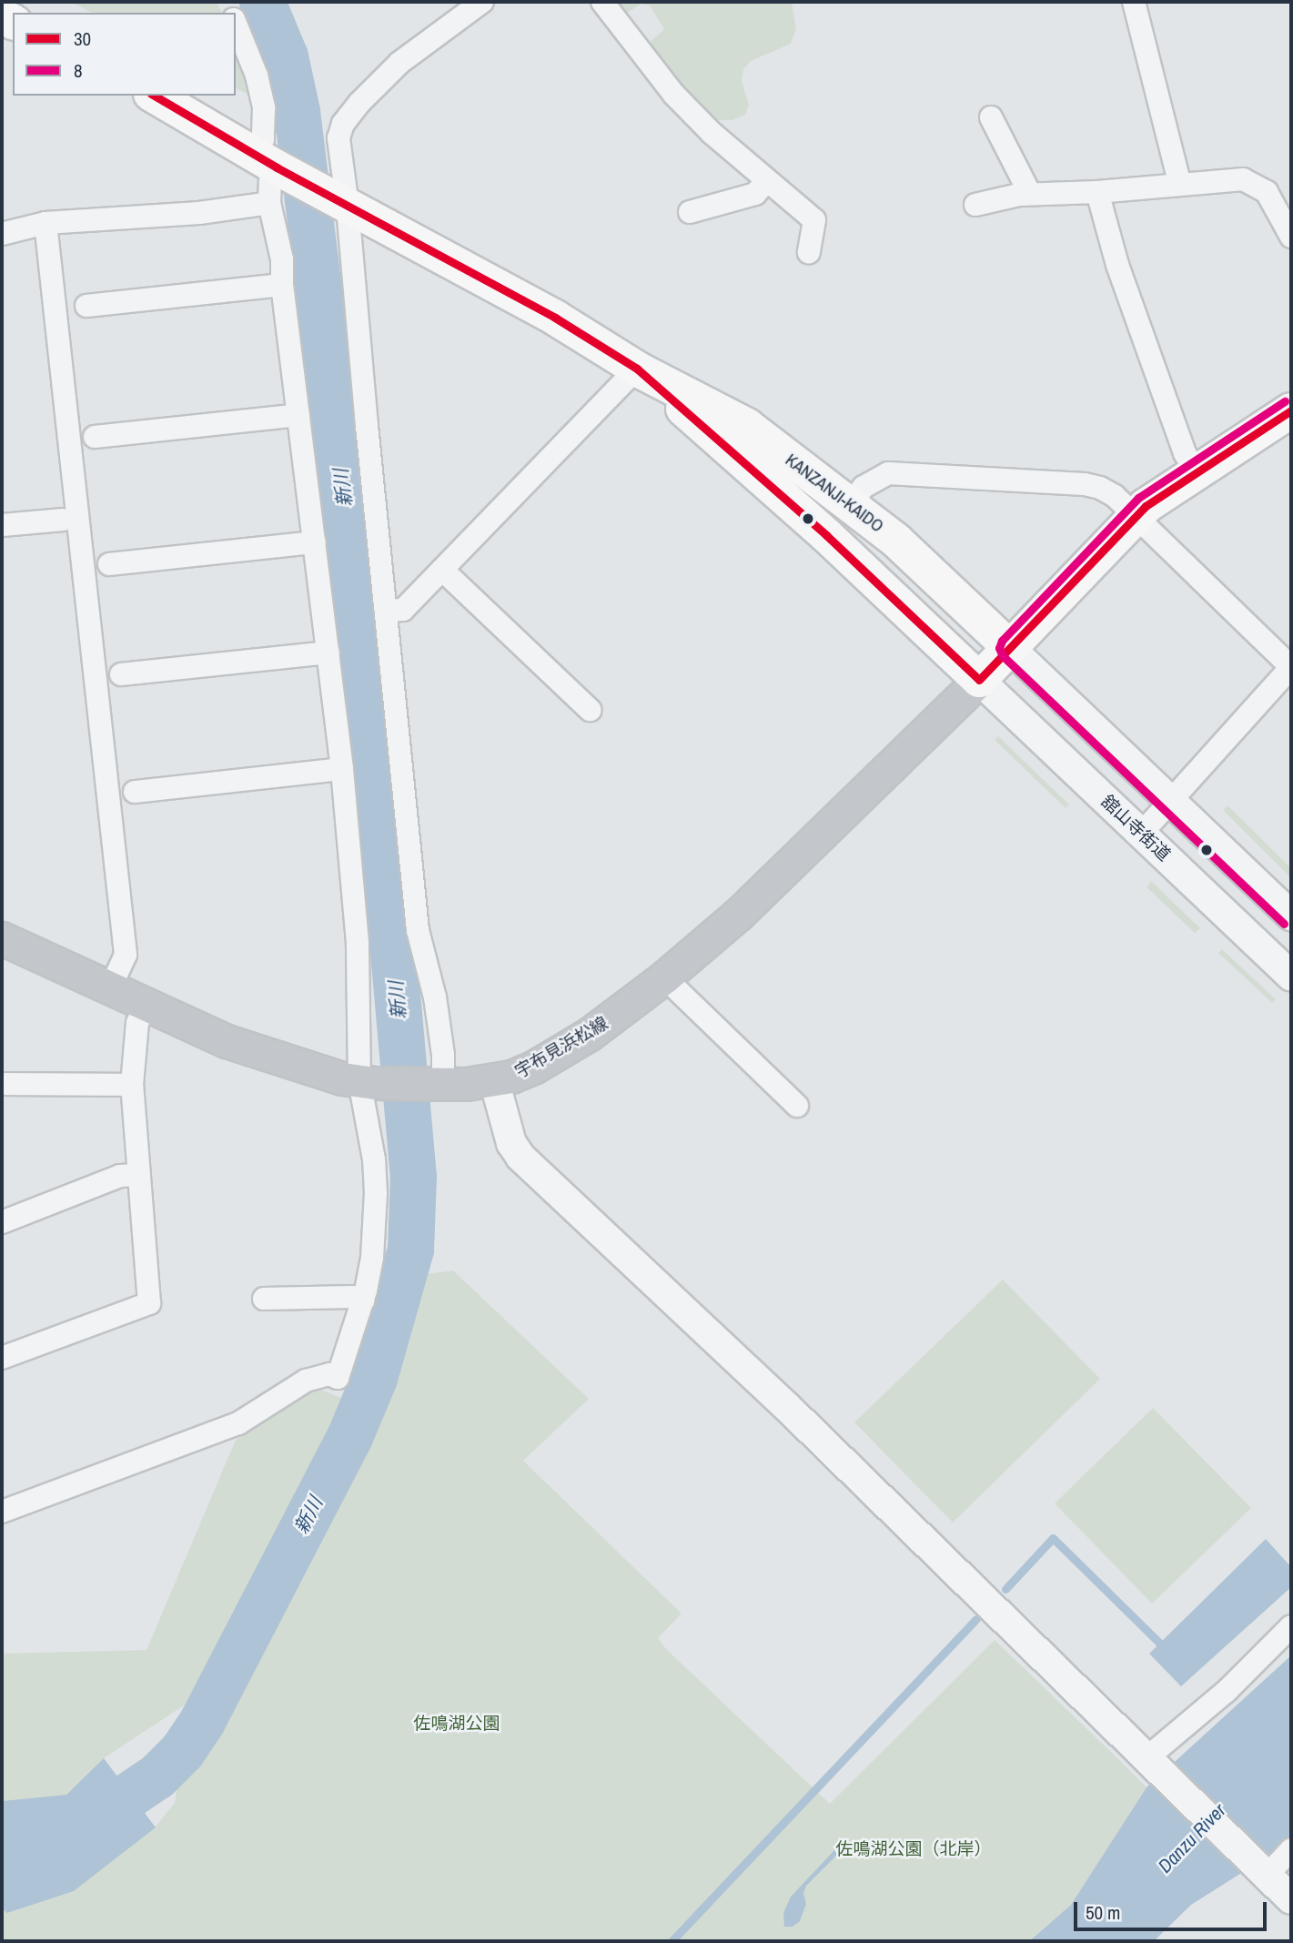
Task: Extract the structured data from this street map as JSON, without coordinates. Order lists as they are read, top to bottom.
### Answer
{
  "streets": {
    "main road": ["KANZANJI-KAIDO", "宇布見浜松線"],
    "street": ["舘山寺街道"]
  },
  "crossings": [
    ["KANZANJI-KAIDO", "舘山寺街道"],
    ["KANZANJI-KAIDO", "宇布見浜松線"],
    ["舘山寺街道", "宇布見浜松線"]
  ],
  "water": ["新川", "Danzu River"],
  "parks": ["佐鳴湖公園", "佐鳴湖公園（北岸）"],
  "lines": ["transit line 30", "transit line 8"],
  "legend": ["30", "8"],
  "scale_bar": "50 m"
}
